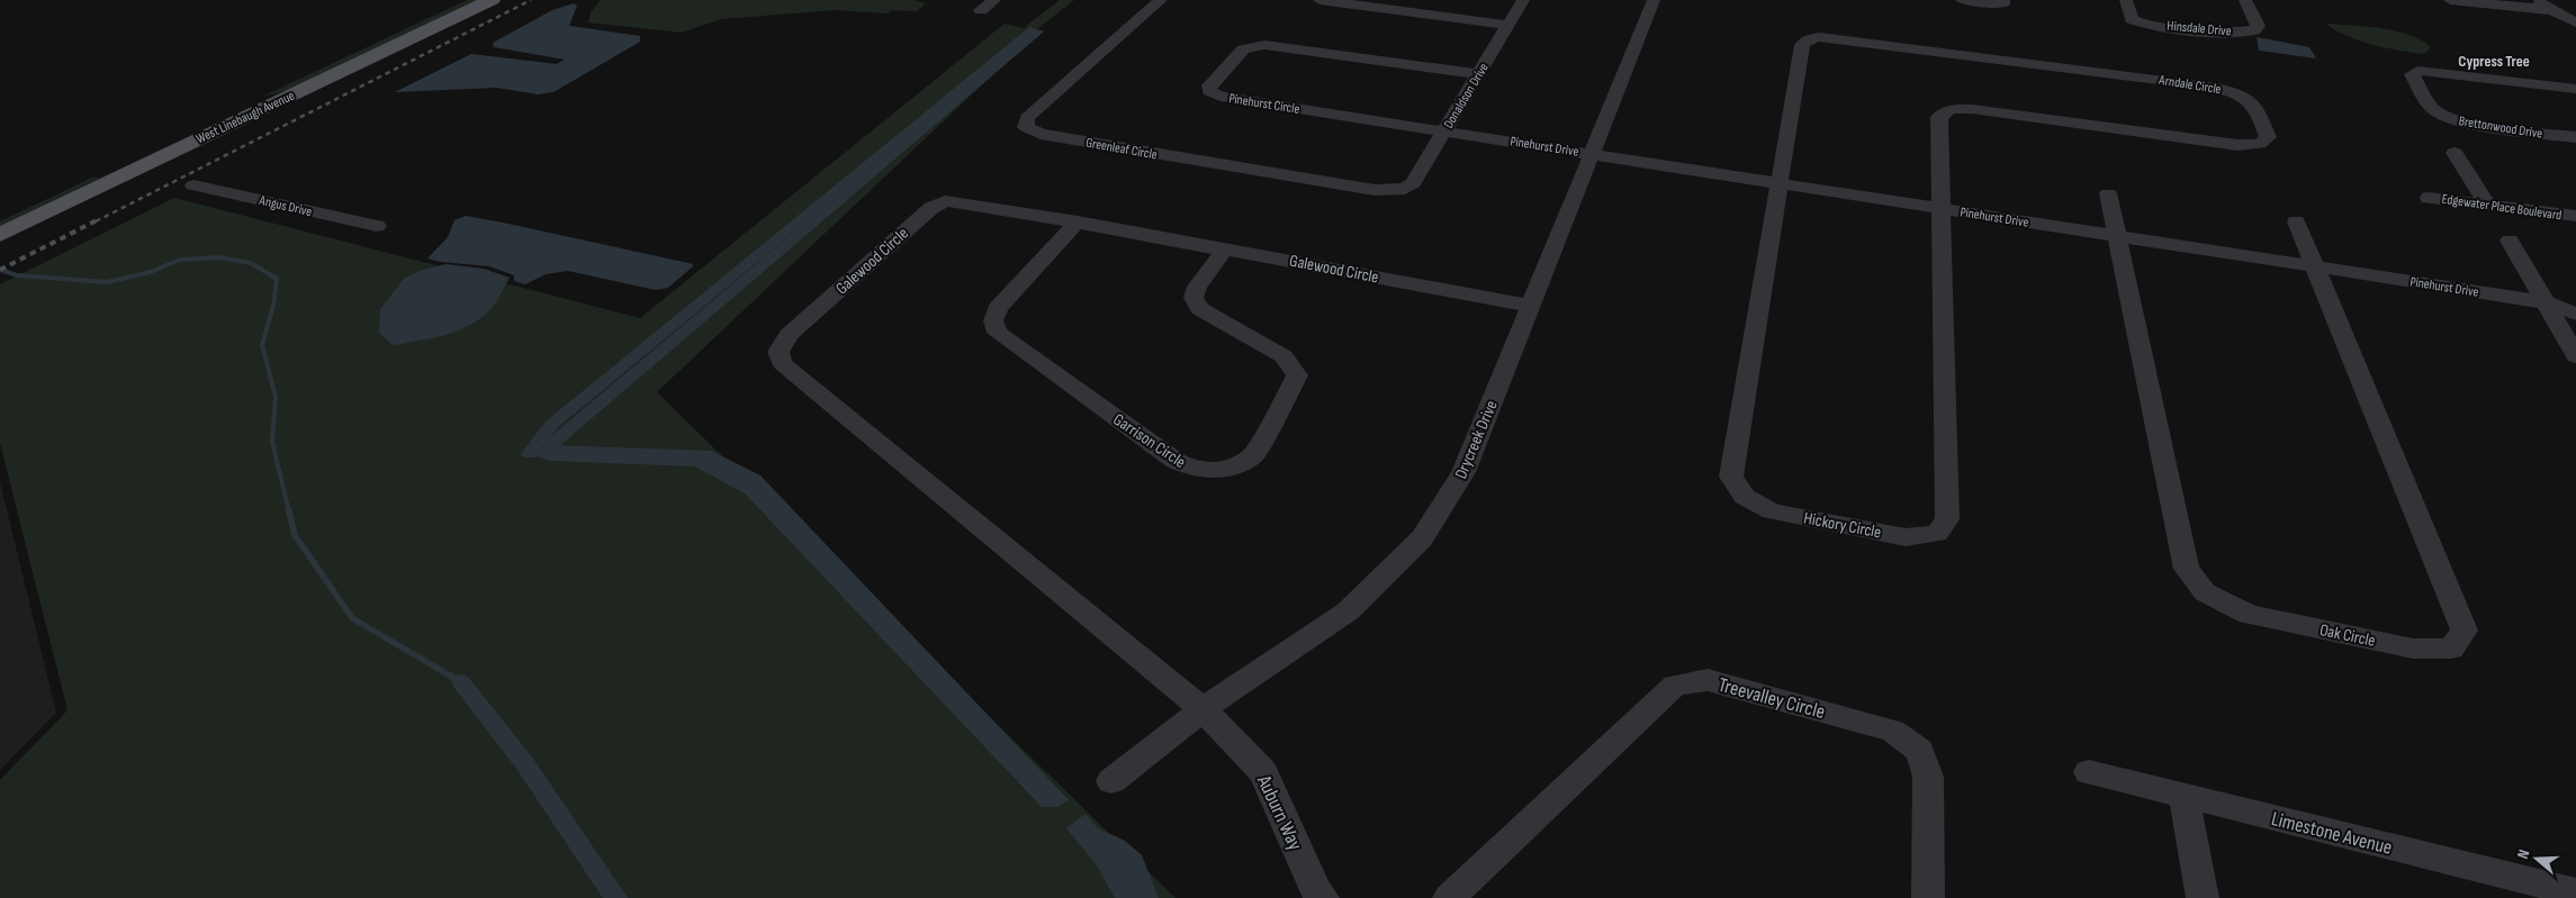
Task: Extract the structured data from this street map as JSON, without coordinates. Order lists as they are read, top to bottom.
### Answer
{
  "streets": {
    "main road": ["West Linebaugh Avenue"],
    "street": [
      "Hinsdale Drive",
      "Arndale Circle",
      "Donaldson Drive",
      "Pinehurst Circle",
      "Brettonwood Drive",
      "Pinehurst Drive",
      "Greenleaf Circle",
      "Angus Drive",
      "Edgewater Place Boulevard",
      "Galewood Circle",
      "Drycreek Drive",
      "Garrison Circle",
      "Hickory Circle",
      "Oak Circle",
      "Treevalley Circle",
      "Auburn Way",
      "Limestone Avenue"
    ]
  },
  "crossings": [
    ["Arndale Circle", "Pinehurst Drive"],
    ["Arndale Circle", "Hickory Circle"],
    ["Donaldson Drive", "Pinehurst Circle"],
    ["Donaldson Drive", "Pinehurst Drive"],
    ["Donaldson Drive", "Greenleaf Circle"],
    ["Pinehurst Circle", "Pinehurst Drive"],
    ["Pinehurst Drive", "Drycreek Drive"],
    ["Pinehurst Drive", "Hickory Circle"],
    ["Pinehurst Drive", "Oak Circle"],
    ["Galewood Circle", "Drycreek Drive"],
    ["Galewood Circle", "Garrison Circle"],
    ["Galewood Circle", "Auburn Way"],
    ["Drycreek Drive", "Auburn Way"]
  ],
  "districts": ["Cypress Tree"],
  "north": "left"
}
